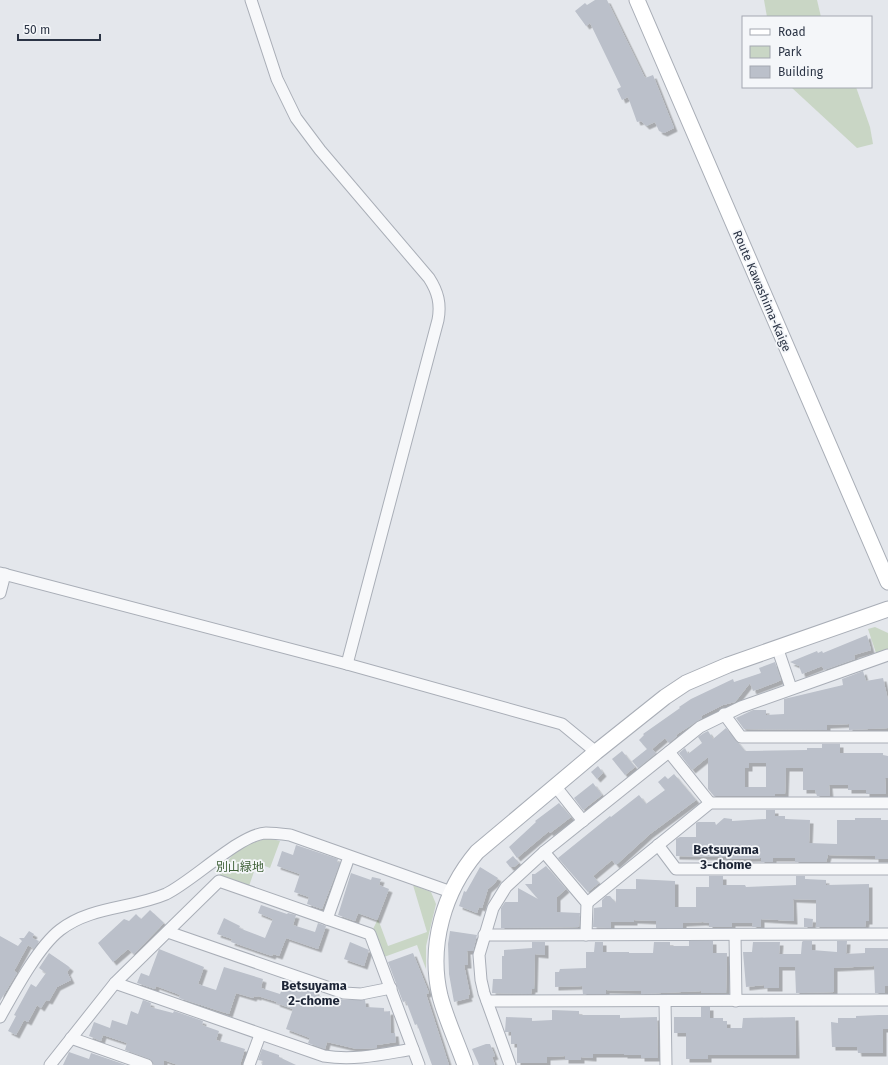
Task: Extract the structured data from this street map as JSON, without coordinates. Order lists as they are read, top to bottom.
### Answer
{
  "streets": {
    "street": ["Route Kawashima-Kaige"]
  },
  "districts": ["Betsuyama 3-chome", "Betsuyama 2-chome"],
  "parks": ["別山緑地"],
  "legend": ["Road", "Park", "Building"],
  "scale_bar": "50 m"
}
